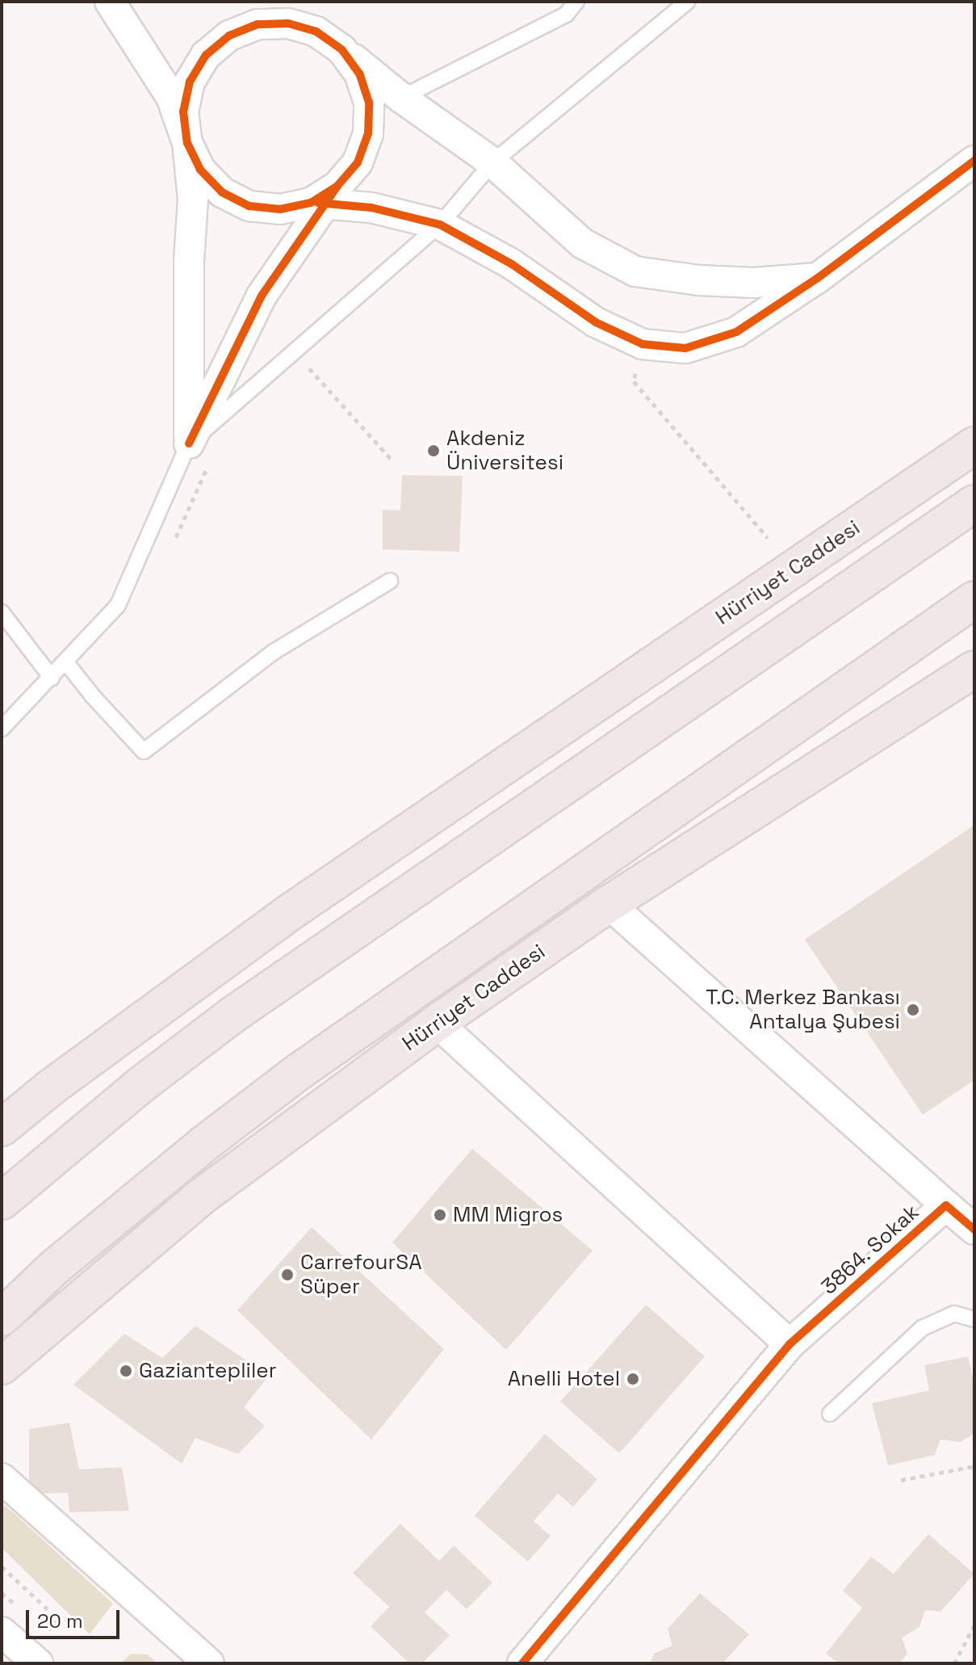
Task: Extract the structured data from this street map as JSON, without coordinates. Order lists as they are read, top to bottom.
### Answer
{
  "streets": {
    "highway": ["Hürriyet Caddesi"],
    "street": ["3864. Sokak"]
  },
  "places": [
    "Akdeniz Üniversitesi",
    "T.C. Merkez Bankası Antalya Şubesi",
    "MM Migros",
    "CarrefourSA Süper",
    "Gaziantepliler",
    "Anelli Hotel"
  ],
  "scale_bar": "20 m"
}
